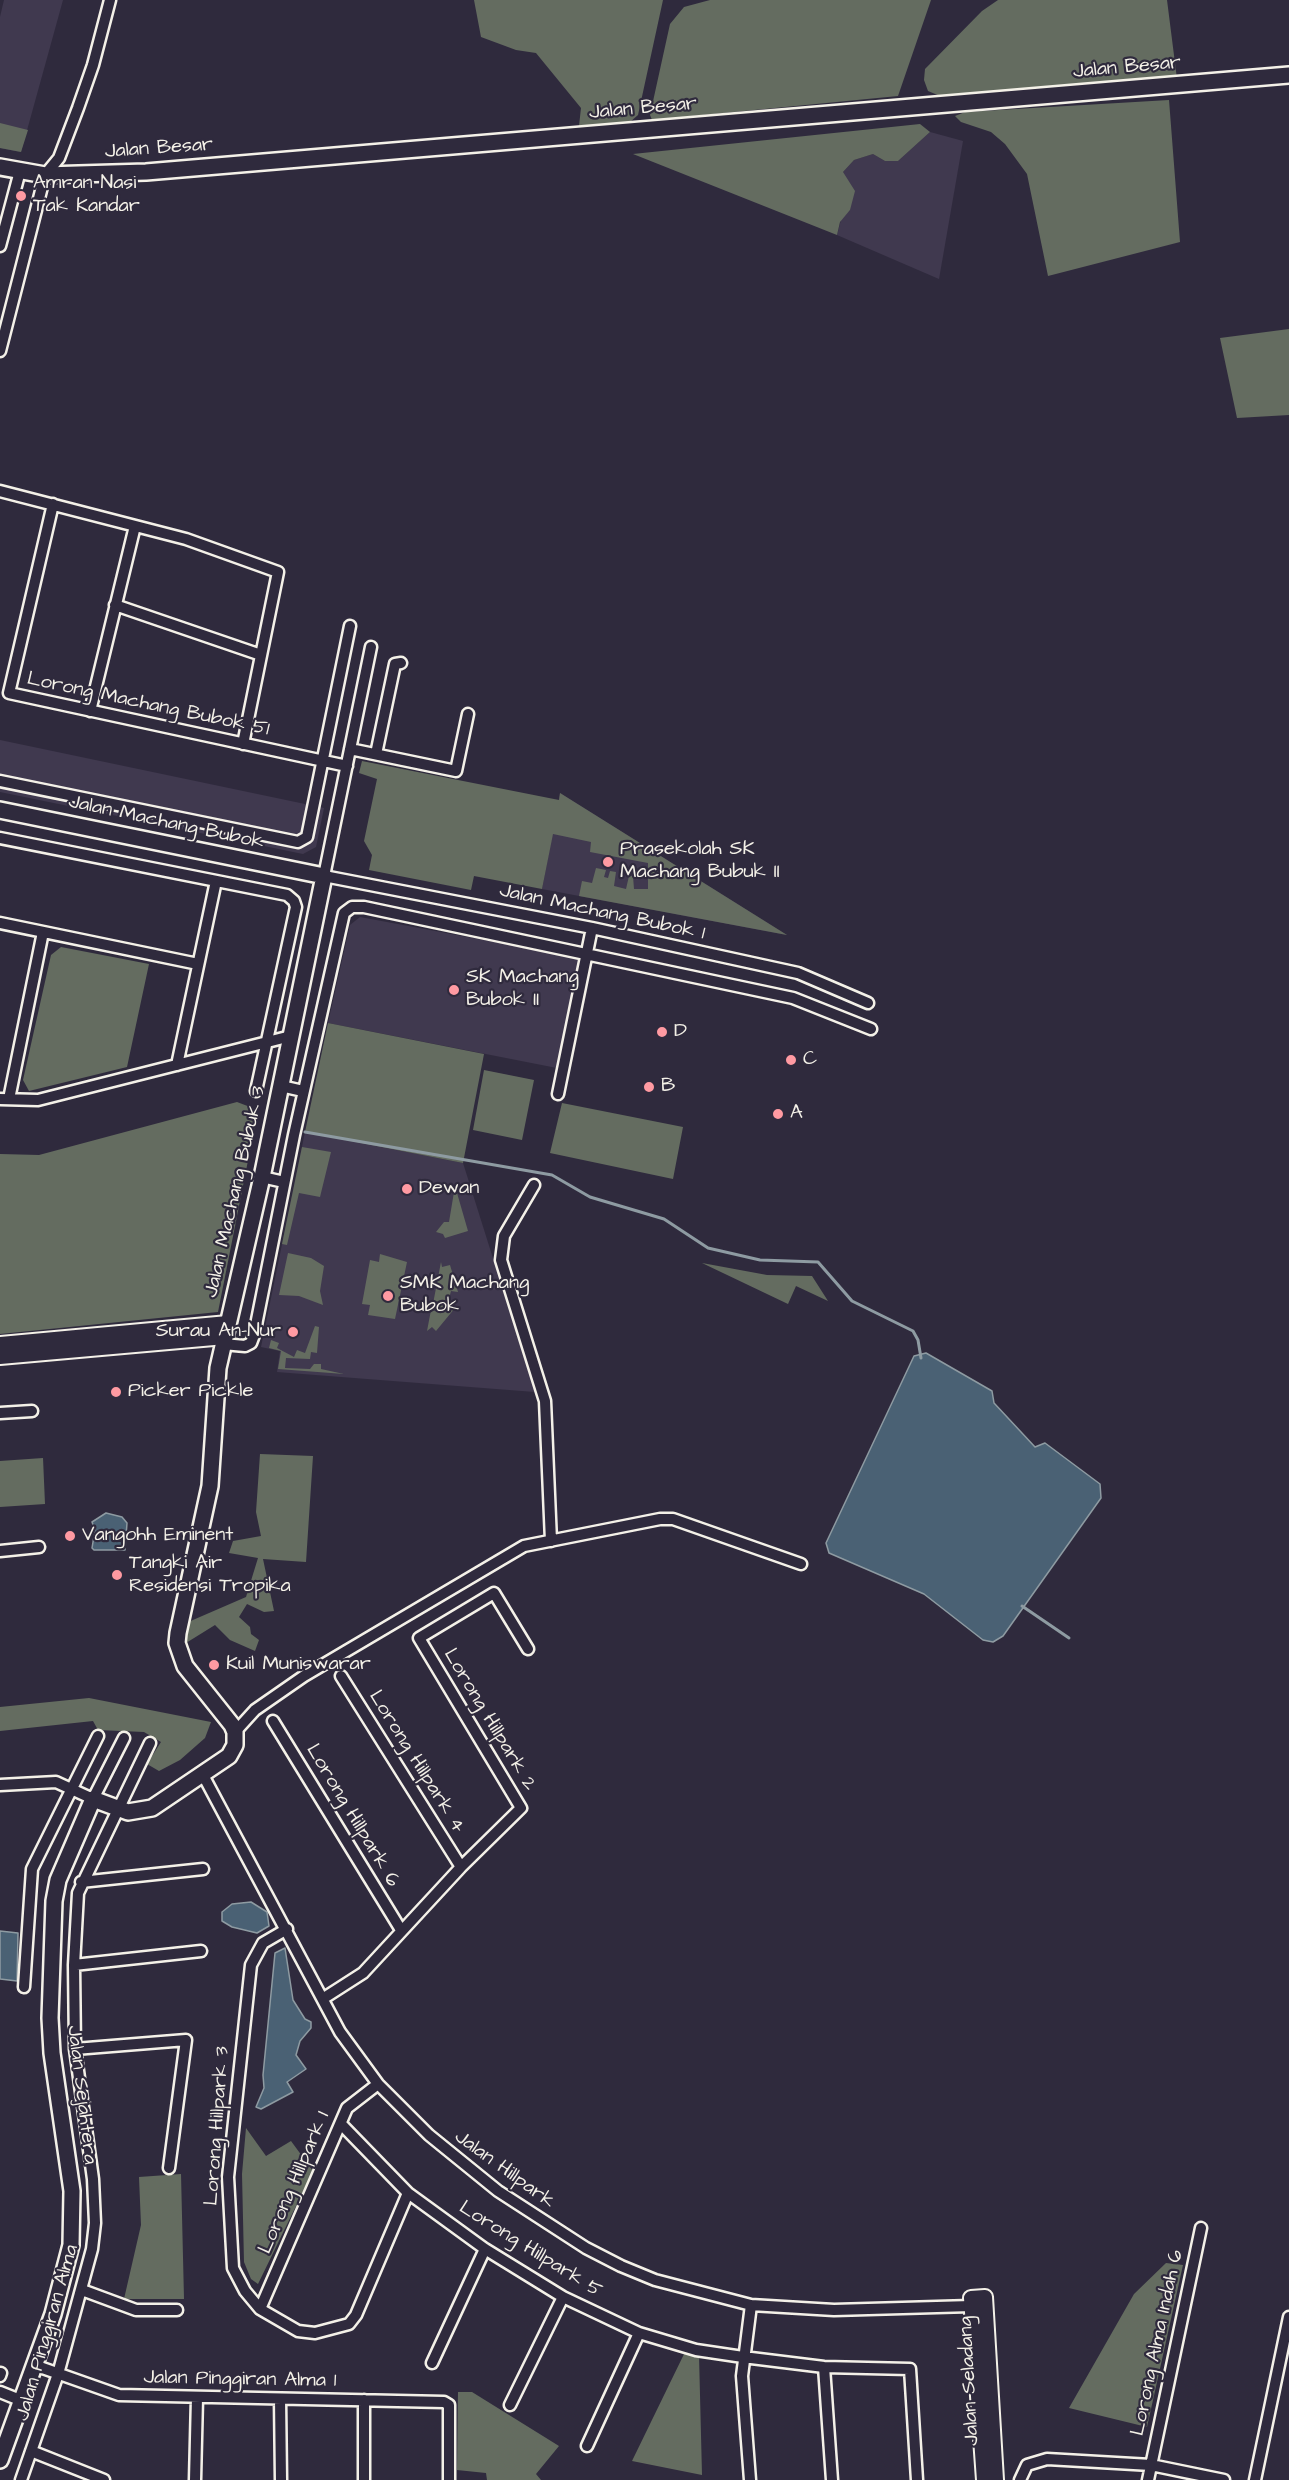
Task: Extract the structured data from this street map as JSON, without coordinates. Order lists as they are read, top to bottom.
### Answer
{
  "streets": {
    "main road": [
      "Jalan Besar",
      "Jalan Machang Bubok",
      "Jalan Machang Bubuk 3",
      "Jalan Sejahtera"
    ],
    "street": [
      "Lorong Machang Bubok 51",
      "Jalan Machang Bubok 1",
      "Lorong Hillpark 2",
      "Lorong Hillpark 4",
      "Lorong Hillpark 6",
      "Lorong Hillpark 3",
      "Jalan Hillpark",
      "Lorong Hillpark 1",
      "Lorong Hillpark 5",
      "Jalan Pinggiran Alma",
      "Lorong Alma Indah 6",
      "Jalan Pinggiran Alma 1",
      "Jalan Seladang"
    ]
  },
  "crossings": [
    ["Lorong Machang Bubok 51", "Jalan Machang Bubuk 3"],
    ["Jalan Machang Bubok", "Jalan Machang Bubok 1"],
    ["Jalan Machang Bubok", "Jalan Machang Bubuk 3"],
    ["Jalan Machang Bubok 1", "Jalan Machang Bubuk 3"],
    ["Lorong Hillpark 2", "Lorong Hillpark 4"],
    ["Lorong Hillpark 2", "Lorong Hillpark 6"],
    ["Lorong Hillpark 2", "Jalan Hillpark"],
    ["Jalan Sejahtera", "Jalan Pinggiran Alma 1"],
    ["Lorong Hillpark 3", "Jalan Hillpark"],
    ["Lorong Hillpark 3", "Lorong Hillpark 1"],
    ["Lorong Hillpark 3", "Lorong Hillpark 5"],
    ["Jalan Hillpark", "Lorong Hillpark 1"],
    ["Jalan Hillpark", "Jalan Seladang"],
    ["Lorong Hillpark 1", "Lorong Hillpark 5"],
    ["Jalan Pinggiran Alma", "Jalan Pinggiran Alma 1"]
  ],
  "places": [
    "Amran Nasi Tak Kandar",
    "Prasekolah SK Machang Bubuk II",
    "SK Machang Bubok II",
    "D",
    "C",
    "B",
    "A",
    "Dewan",
    "SMK Machang Bubok",
    "Surau An-Nur",
    "Picker Pickle",
    "Vangohh Eminent",
    "Tangki Air Residensi Tropika",
    "Kuil Muniswarar"
  ]
}
